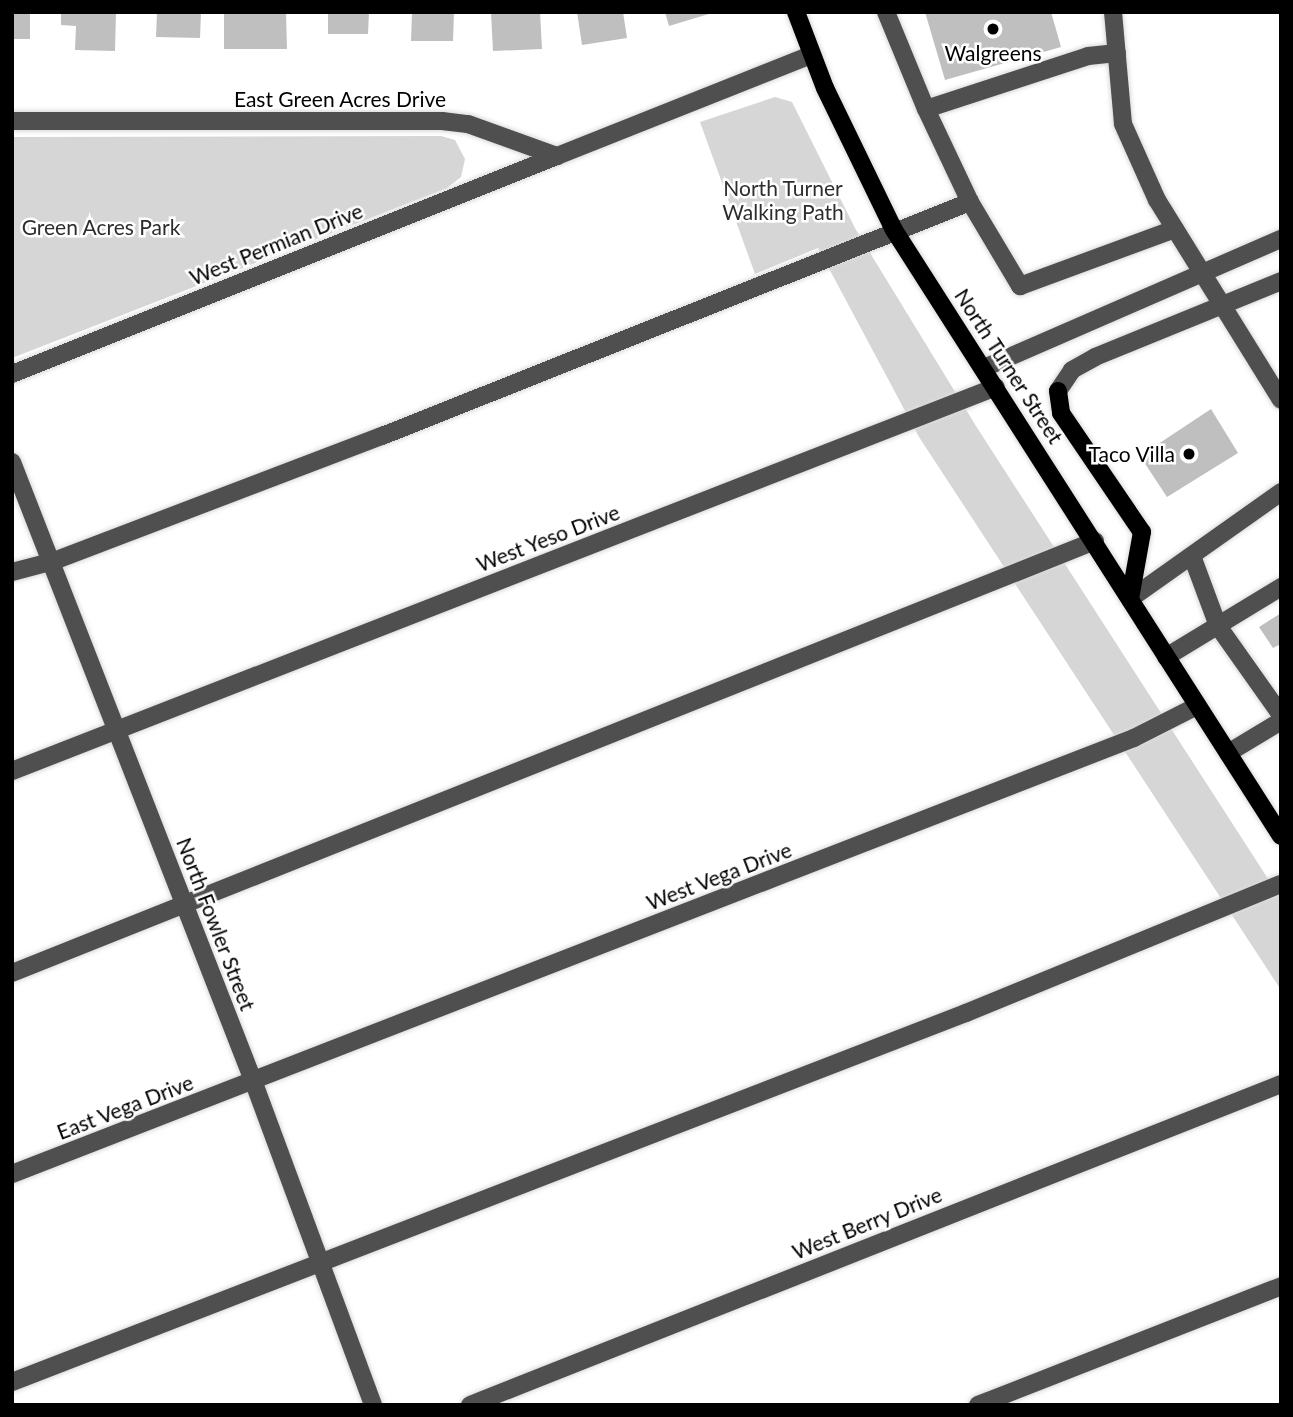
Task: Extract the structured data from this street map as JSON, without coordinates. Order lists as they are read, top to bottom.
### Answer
{
  "streets": {
    "main road": ["North Turner Street"],
    "street": [
      "East Green Acres Drive",
      "West Permian Drive",
      "West Yeso Drive",
      "West Vega Drive",
      "North Fowler Street",
      "East Vega Drive",
      "West Berry Drive"
    ]
  },
  "crossings": [
    ["East Green Acres Drive", "West Permian Drive"],
    ["North Turner Street", "West Yeso Drive"],
    ["North Turner Street", "West Vega Drive"],
    ["West Yeso Drive", "North Fowler Street"],
    ["West Vega Drive", "North Fowler Street"],
    ["West Vega Drive", "East Vega Drive"],
    ["North Fowler Street", "East Vega Drive"]
  ],
  "parks": ["North Turner Walking Path", "Green Acres Park"],
  "places": ["Walgreens", "Taco Villa"]
}
